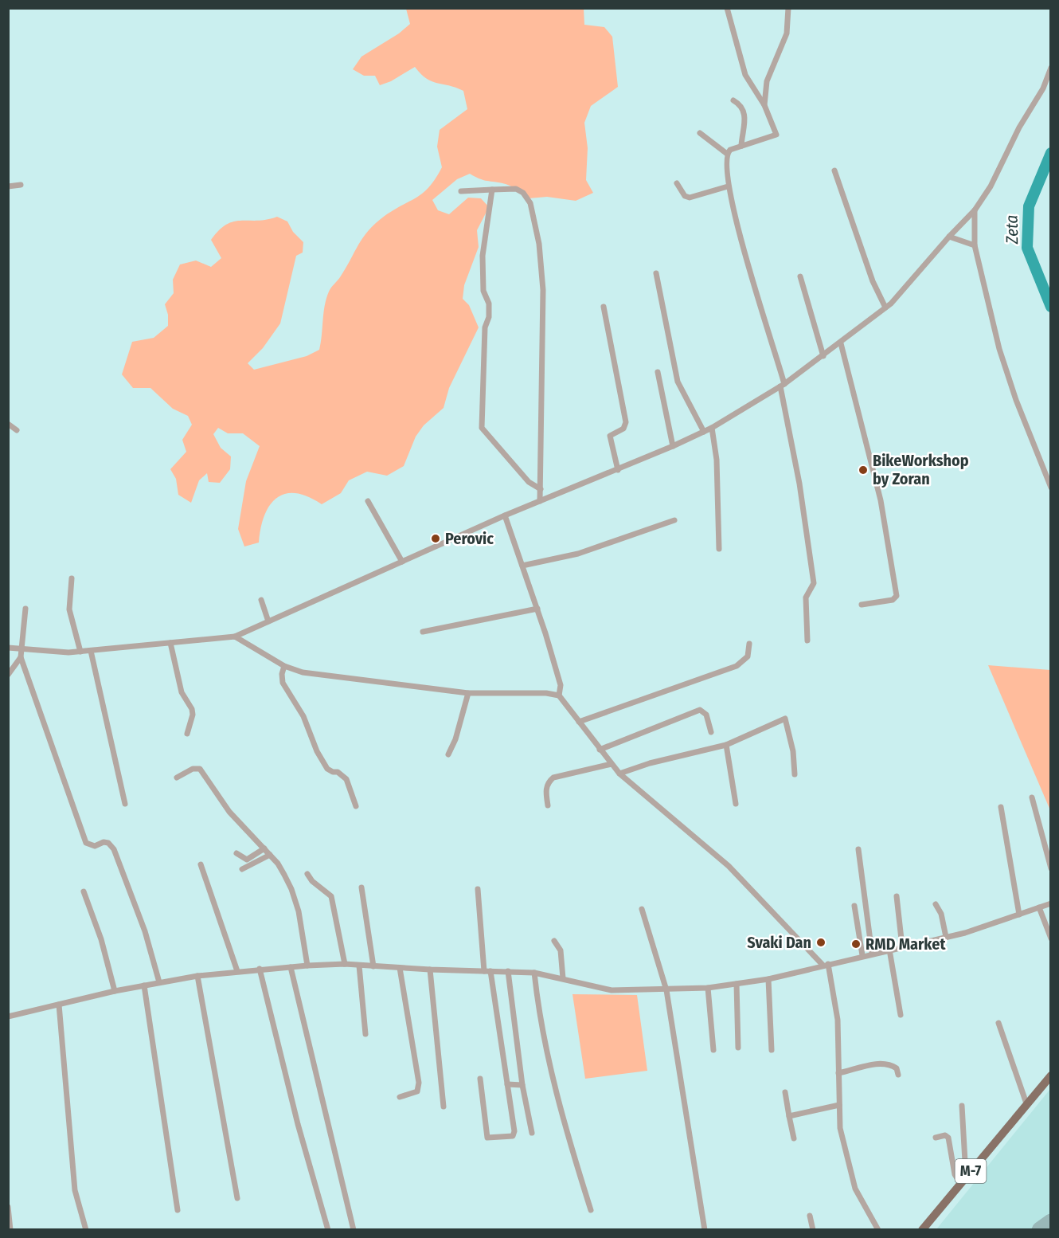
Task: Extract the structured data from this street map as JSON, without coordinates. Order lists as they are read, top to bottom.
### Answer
{
  "streets": {
    "main road": ["M-7"]
  },
  "water": ["Zeta"],
  "places": [
    "BikeWorkshop by Zoran",
    "Perovic",
    "Svaki Dan",
    "RMD Market"
  ]
}
